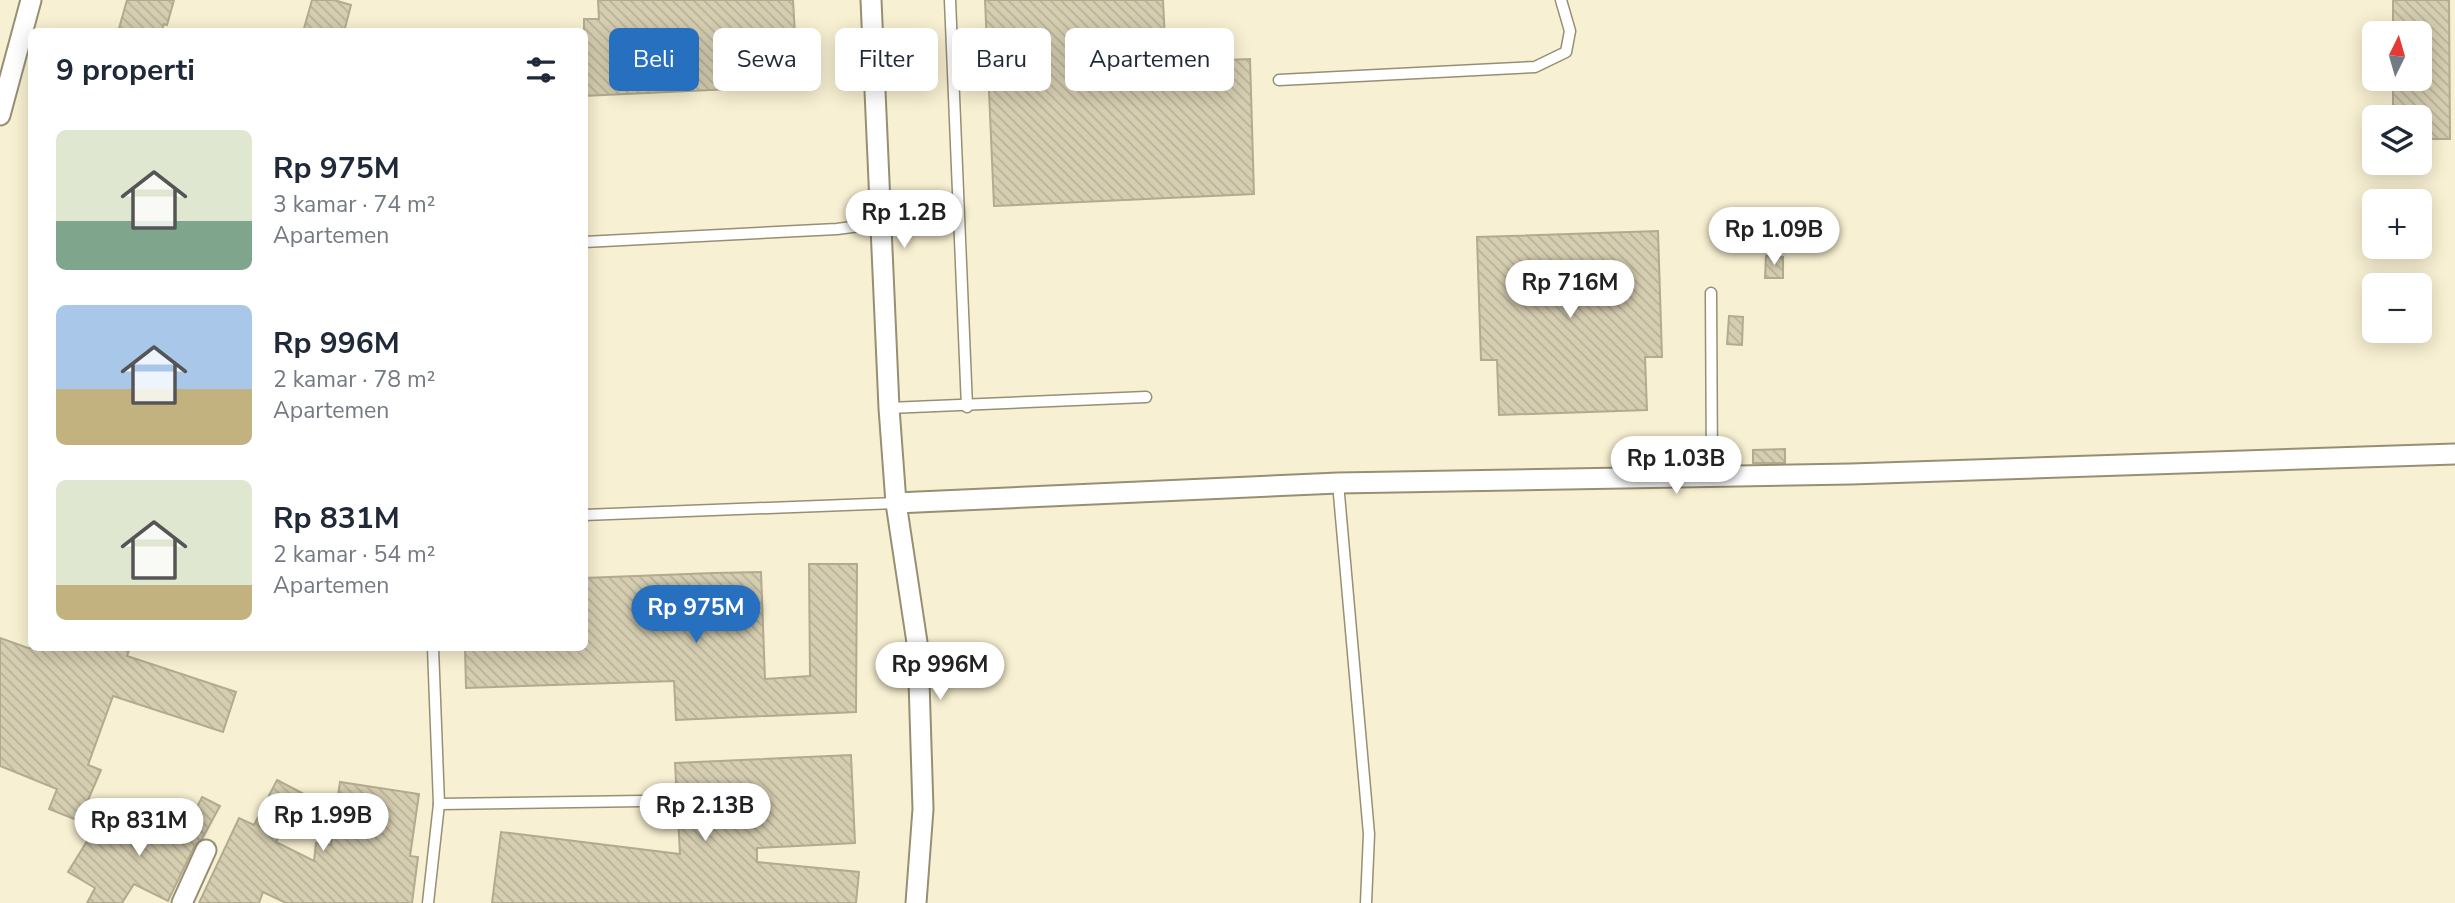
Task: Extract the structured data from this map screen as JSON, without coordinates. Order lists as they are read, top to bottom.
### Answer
{
  "north": "top",
  "page": {
    "map_buttons": ["+", "−"],
    "chip": [
      "Beli",
      "Sewa",
      "Filter",
      "Baru",
      "Apartemen"
    ],
    "heading": "9 properti",
    "list": [
      {
        "name": "Rp 975M",
        "note": "3 kamar · 74 m² · Apartemen"
      },
      {
        "name": "Rp 996M",
        "note": "2 kamar · 78 m² · Apartemen"
      },
      {
        "name": "Rp 831M",
        "note": "2 kamar · 54 m² · Apartemen"
      }
    ],
    "price": [
      "Rp 1.2B",
      "Rp 1.09B",
      "Rp 716M",
      "Rp 1.03B",
      "Rp 975M",
      "Rp 996M",
      "Rp 2.13B",
      "Rp 1.99B",
      "Rp 831M"
    ]
  }
}
